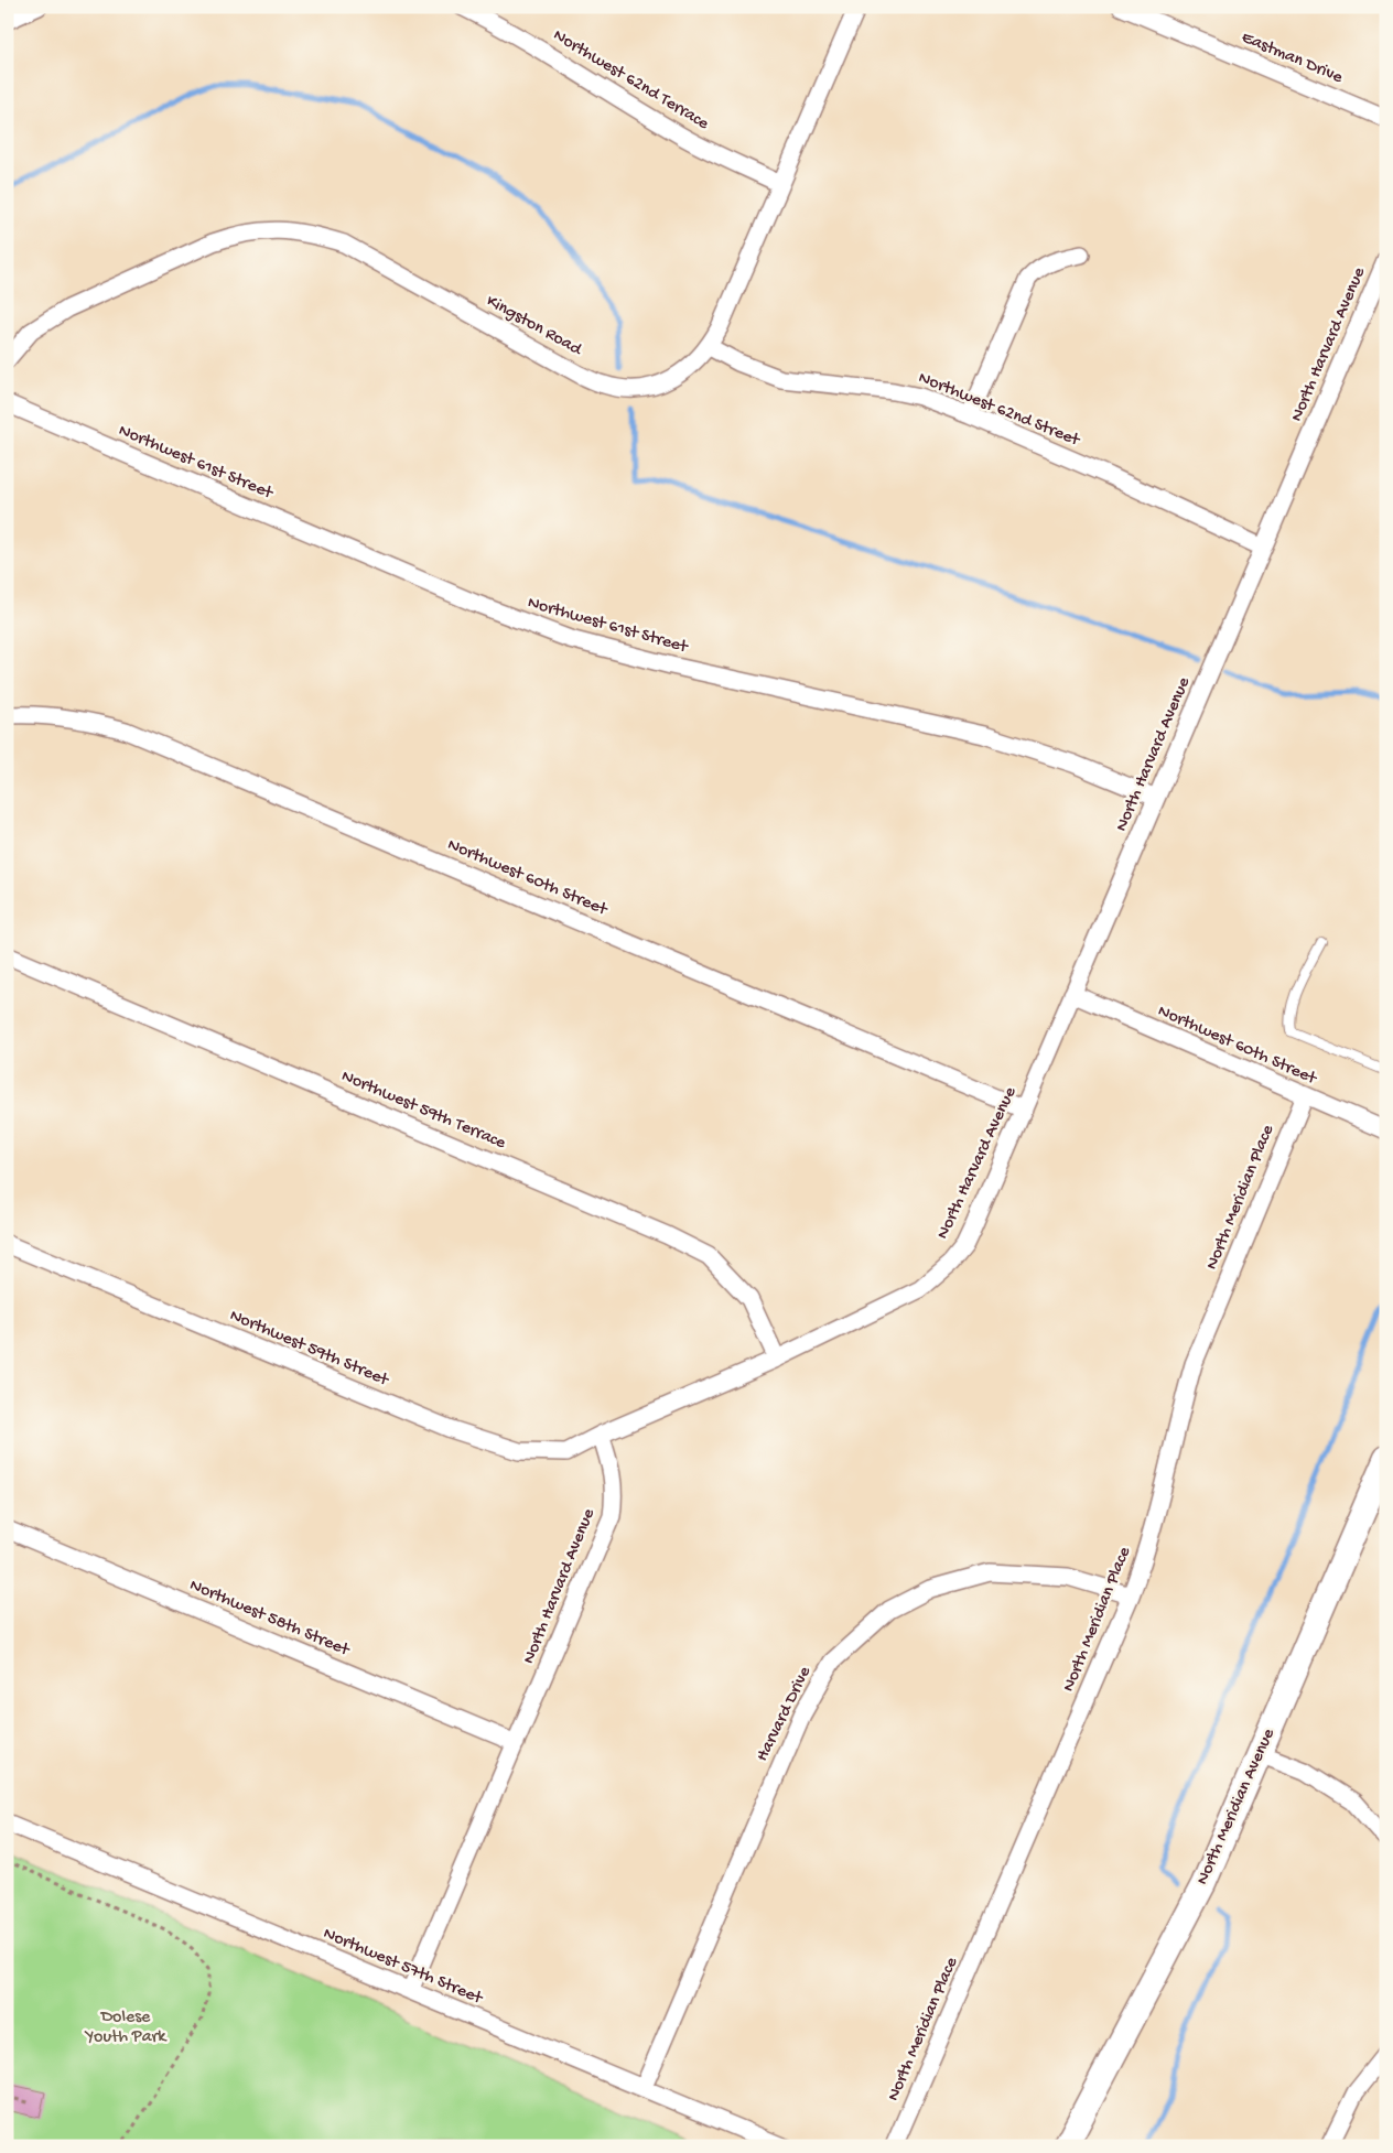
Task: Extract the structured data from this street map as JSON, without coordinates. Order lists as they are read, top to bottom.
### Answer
{
  "streets": {
    "main road": ["North Meridian Avenue"],
    "street": [
      "Eastman Drive",
      "Northwest 62nd Terrace",
      "Kingston Road",
      "North Harvard Avenue",
      "Northwest 62nd Street",
      "Northwest 61st Street",
      "Northwest 60th Street",
      "Northwest 59th Terrace",
      "North Meridian Place",
      "Northwest 59th Street",
      "Northwest 58th Street",
      "Harvard Drive",
      "Northwest 57th Street"
    ]
  },
  "crossings": [
    ["Northwest 62nd Terrace", "Kingston Road"],
    ["Kingston Road", "Northwest 62nd Street"],
    ["North Harvard Avenue", "Northwest 62nd Street"],
    ["North Harvard Avenue", "Northwest 61st Street"],
    ["North Harvard Avenue", "Northwest 60th Street"],
    ["North Harvard Avenue", "Northwest 59th Terrace"],
    ["North Harvard Avenue", "Northwest 59th Street"],
    ["North Harvard Avenue", "Northwest 58th Street"],
    ["North Harvard Avenue", "Northwest 57th Street"],
    ["Northwest 60th Street", "North Meridian Place"],
    ["North Meridian Place", "Harvard Drive"],
    ["Harvard Drive", "Northwest 57th Street"]
  ],
  "parks": ["Dolese Youth Park"]
}
